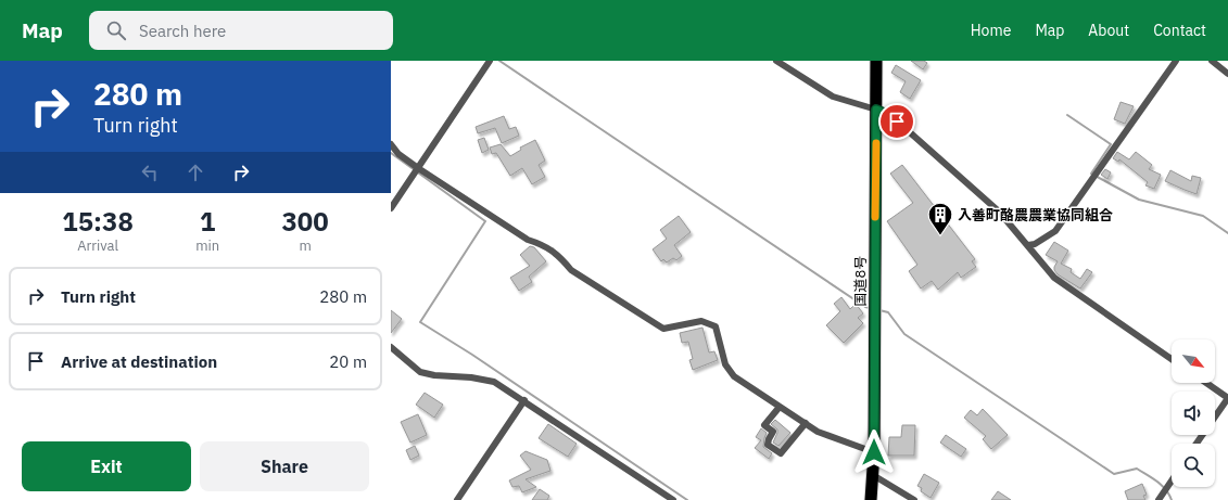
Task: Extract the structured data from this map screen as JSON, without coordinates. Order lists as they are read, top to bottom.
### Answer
{
  "streets": {
    "highway": ["国道8号"]
  },
  "places": {
    "building": ["入善町酪農農業協同組合"]
  },
  "north": "bottom right",
  "page": {
    "header": "Map",
    "search": "Search here",
    "nav": [
      "Home",
      "Map",
      "About",
      "Contact"
    ],
    "turn": ["280 m", "Turn right"],
    "eta": [
      "15:38",
      "Arrival",
      "1",
      "min",
      "300",
      "m"
    ],
    "list": [
      {
        "name": "Turn right",
        "value": "280 m"
      },
      {
        "name": "Arrive at destination",
        "value": "20 m"
      }
    ],
    "buttons": ["Exit", "Share"]
  }
}
